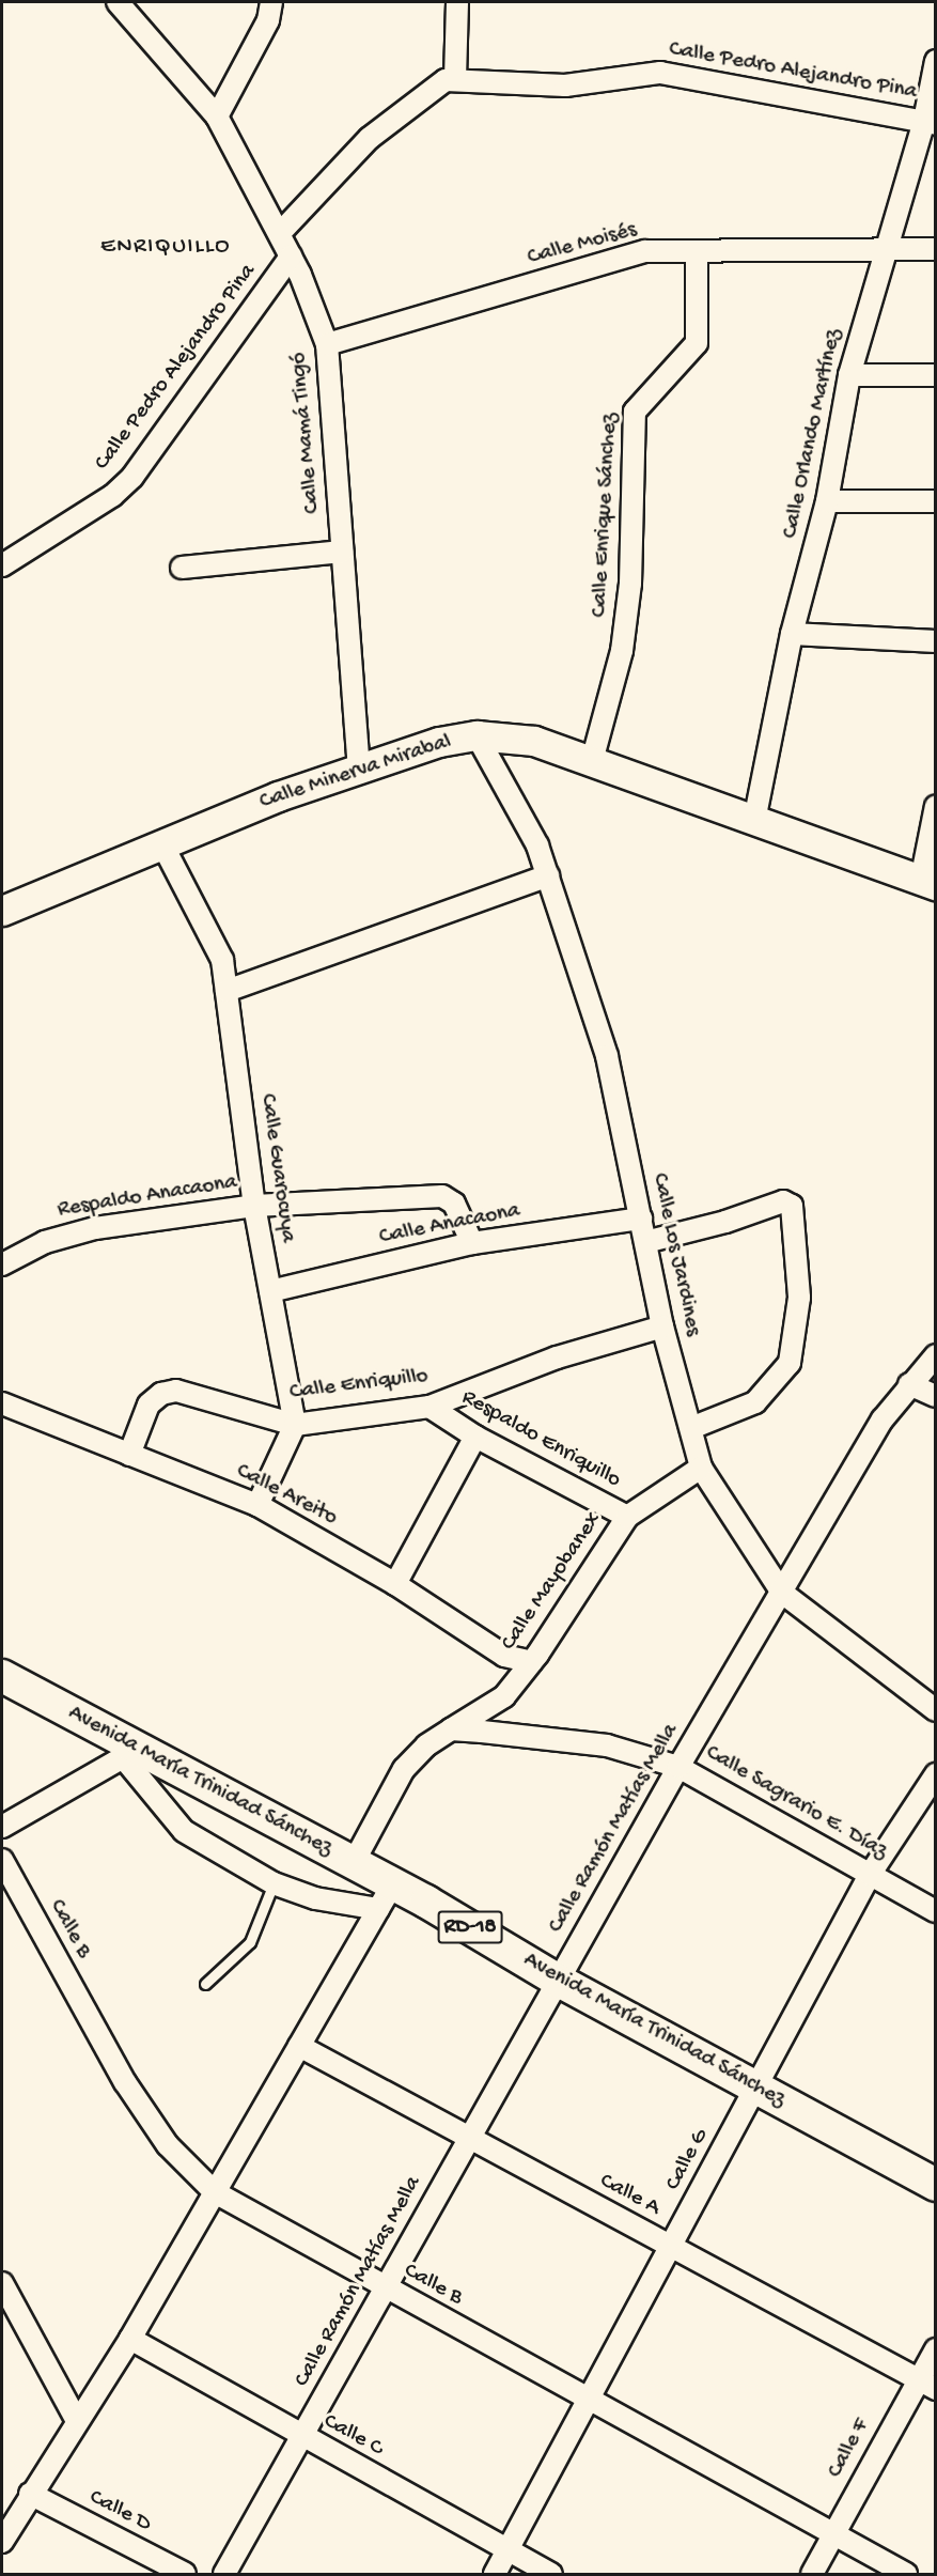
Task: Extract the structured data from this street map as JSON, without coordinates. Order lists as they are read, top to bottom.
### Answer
{
  "streets": {
    "main road": ["Avenida María Trinidad Sánchez", "RD-18"],
    "street": [
      "Calle Pedro Alejandro Pina",
      "Calle Moisés",
      "Calle Mamá Tingó",
      "Calle Orlando Martínez",
      "Calle Enrique Sánchez",
      "Calle Minerva Mirabal",
      "Calle Guarocuya",
      "Respaldo Anacaona",
      "Calle Anacaona",
      "Calle Los Jardines",
      "Calle Enriquillo",
      "Respaldo Enriquillo",
      "Calle Areito",
      "Calle Mayobanex",
      "Calle Sagrario E. Díaz",
      "Calle Ramón Matías Mella",
      "Calle B",
      "Calle G",
      "Calle A",
      "Calle C",
      "Calle F",
      "Calle D"
    ]
  },
  "crossings": [
    ["Calle Pedro Alejandro Pina", "Calle Mamá Tingó"],
    ["Calle Pedro Alejandro Pina", "Calle Orlando Martínez"],
    ["Calle Moisés", "Calle Mamá Tingó"],
    ["Calle Moisés", "Calle Orlando Martínez"],
    ["Calle Moisés", "Calle Enrique Sánchez"],
    ["Calle Mamá Tingó", "Calle Minerva Mirabal"],
    ["Calle Orlando Martínez", "Calle Minerva Mirabal"],
    ["Calle Enrique Sánchez", "Calle Minerva Mirabal"],
    ["Calle Minerva Mirabal", "Calle Guarocuya"],
    ["Calle Minerva Mirabal", "Calle Los Jardines"],
    ["Calle Guarocuya", "Respaldo Anacaona"],
    ["Calle Guarocuya", "Calle Anacaona"],
    ["Calle Guarocuya", "Calle Enriquillo"],
    ["Respaldo Anacaona", "Calle Anacaona"],
    ["Calle Anacaona", "Calle Los Jardines"],
    ["Calle Los Jardines", "Calle Enriquillo"],
    ["Calle Los Jardines", "Calle Mayobanex"],
    ["Calle Los Jardines", "Calle Ramón Matías Mella"],
    ["Calle Enriquillo", "Respaldo Enriquillo"],
    ["Calle Enriquillo", "Calle Areito"],
    ["Respaldo Enriquillo", "Calle Mayobanex"],
    ["Calle Areito", "Calle Mayobanex"],
    ["Calle Mayobanex", "Calle Sagrario E. Díaz"],
    ["Avenida María Trinidad Sánchez", "Calle Ramón Matías Mella"],
    ["Avenida María Trinidad Sánchez", "Calle G"],
    ["Calle Sagrario E. Díaz", "Calle Ramón Matías Mella"],
    ["Calle Sagrario E. Díaz", "Calle G"],
    ["Calle Ramón Matías Mella", "Calle B"],
    ["Calle Ramón Matías Mella", "Calle A"],
    ["Calle Ramón Matías Mella", "Calle C"],
    ["Calle B", "Calle G"],
    ["Calle B", "Calle F"],
    ["Calle G", "Calle A"],
    ["Calle G", "Calle C"],
    ["Calle A", "Calle F"]
  ],
  "districts": ["ENRIQUILLO"]
}
